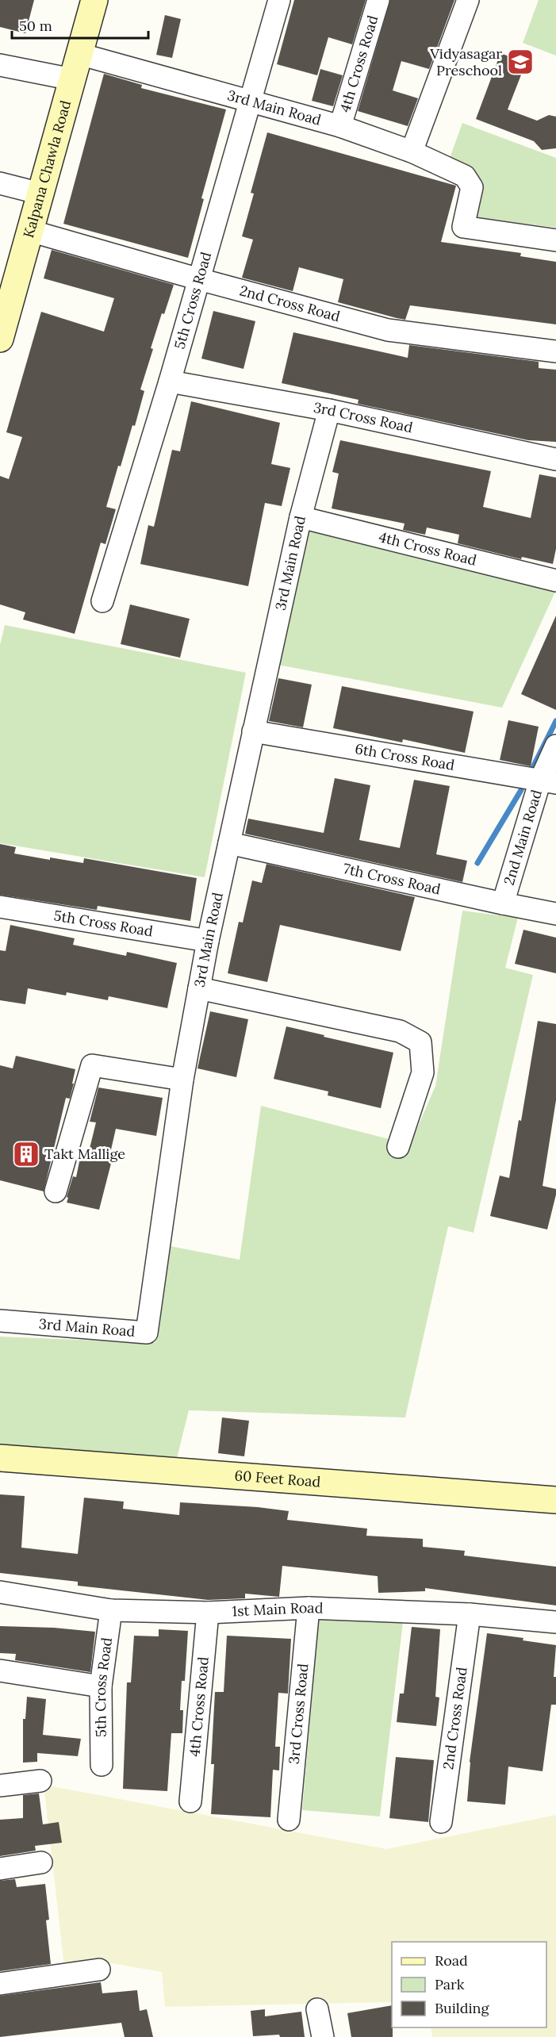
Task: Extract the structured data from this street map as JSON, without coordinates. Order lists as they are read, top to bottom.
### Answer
{
  "streets": {
    "street": [
      "4th Cross Road",
      "3rd Main Road",
      "Kalpana Chawla Road",
      "5th Cross Road",
      "2nd Cross Road",
      "3rd Cross Road",
      "6th Cross Road",
      "2nd Main Road",
      "7th Cross Road",
      "60 Feet Road",
      "1st Main Road"
    ]
  },
  "crossings": [
    ["4th Cross Road", "3rd Main Road"],
    ["4th Cross Road", "1st Main Road"],
    ["3rd Main Road", "Kalpana Chawla Road"],
    ["3rd Main Road", "5th Cross Road"],
    ["3rd Main Road", "3rd Cross Road"],
    ["3rd Main Road", "6th Cross Road"],
    ["3rd Main Road", "7th Cross Road"],
    ["Kalpana Chawla Road", "2nd Cross Road"],
    ["5th Cross Road", "2nd Cross Road"],
    ["5th Cross Road", "3rd Cross Road"],
    ["5th Cross Road", "1st Main Road"],
    ["2nd Cross Road", "1st Main Road"],
    ["3rd Cross Road", "1st Main Road"],
    ["6th Cross Road", "2nd Main Road"],
    ["2nd Main Road", "7th Cross Road"]
  ],
  "places": {
    "school or university": ["Vidyasagar Preschool"],
    "building": ["Takt Mallige"]
  },
  "legend": ["Road", "Park", "Building"],
  "scale_bar": "50 m"
}
